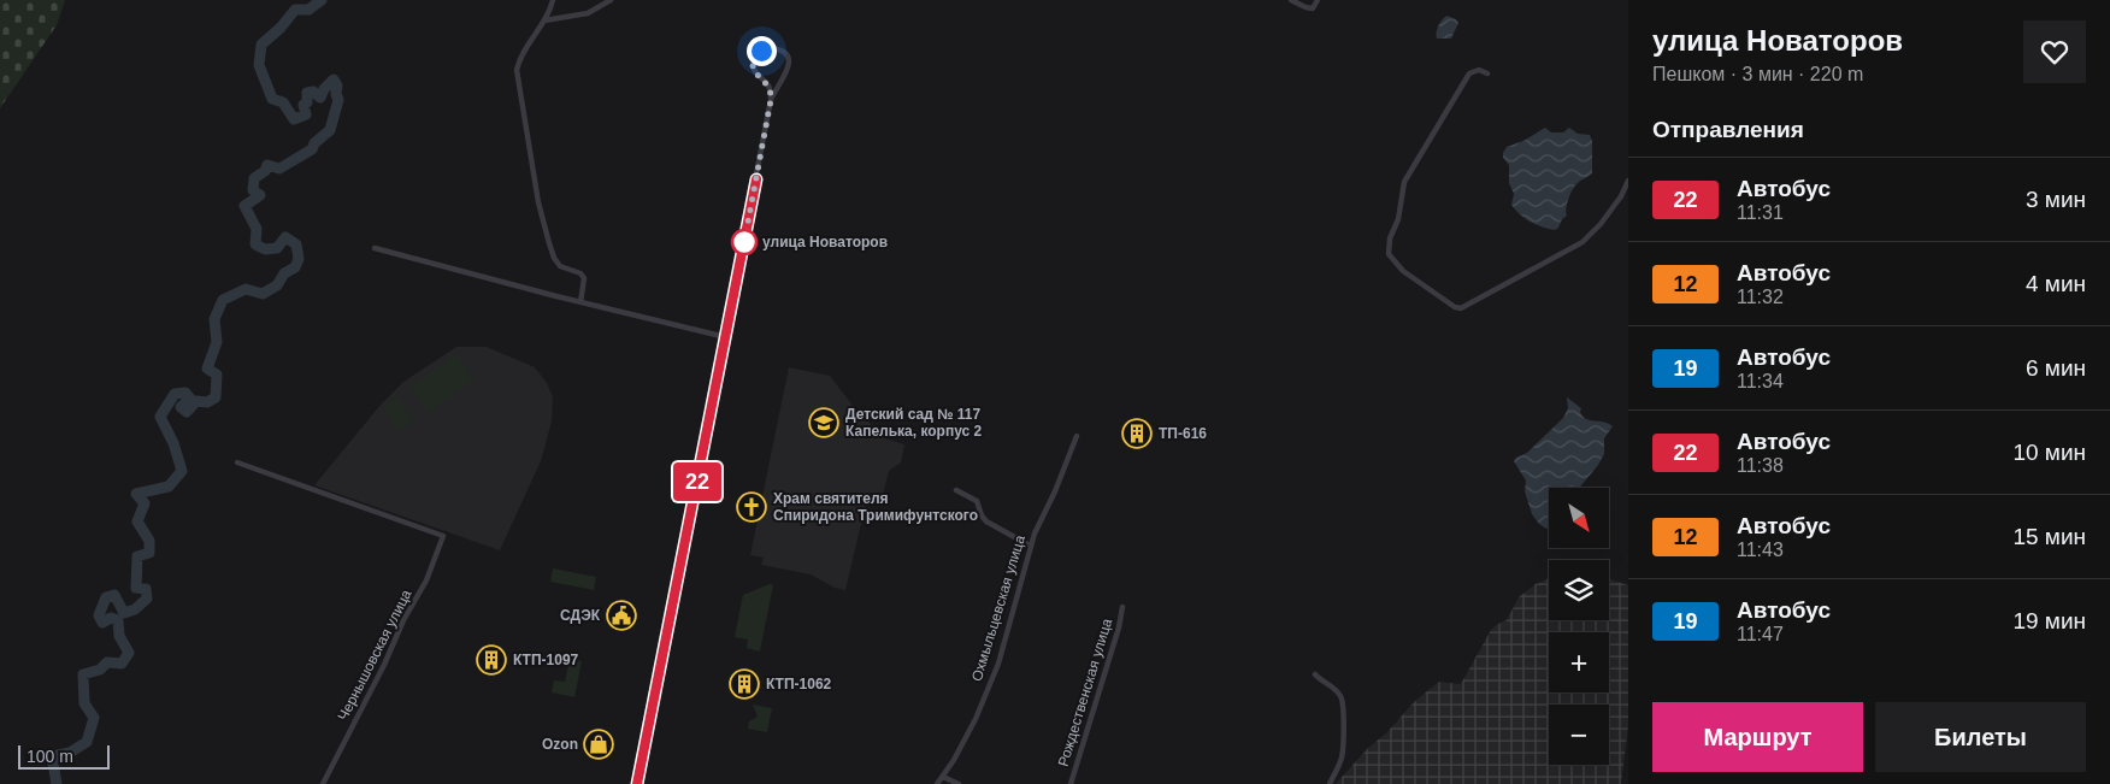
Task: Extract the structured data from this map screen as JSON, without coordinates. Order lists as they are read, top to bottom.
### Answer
{
  "streets": {
    "street": ["Охмыльцевская улица", "Чернышовская улица", "Рождественская улица"]
  },
  "places": {
    "other": ["улица Новаторов"],
    "school or university": ["Детский сад № 117 Капелька, корпус 2"],
    "building": ["ТП-616", "КТП-1097", "КТП-1062"],
    "church": ["Храм святителя Спиридона Тримифунтского"],
    "public building": ["СДЭК"],
    "shop": ["Ozon"]
  },
  "lines": ["bus line 22"],
  "scale_bar": "100 m",
  "north": "bottom right",
  "page": {
    "on_map": "22",
    "heading": [
      ["улица Новаторов", "Пешком · 3 мин · 220 m"],
      "Отправления"
    ],
    "list": [
      {
        "mark": "22",
        "name": "Автобус",
        "note": "11:31",
        "value": "3 мин"
      },
      {
        "mark": "12",
        "name": "Автобус",
        "note": "11:32",
        "value": "4 мин"
      },
      {
        "mark": "19",
        "name": "Автобус",
        "note": "11:34",
        "value": "6 мин"
      },
      {
        "mark": "22",
        "name": "Автобус",
        "note": "11:38",
        "value": "10 мин"
      },
      {
        "mark": "12",
        "name": "Автобус",
        "note": "11:43",
        "value": "15 мин"
      },
      {
        "mark": "19",
        "name": "Автобус",
        "note": "11:47",
        "value": "19 мин"
      }
    ],
    "map_buttons": ["+", "−"],
    "buttons": ["Маршрут", "Билеты"],
    "scale": "100 m"
  }
}
